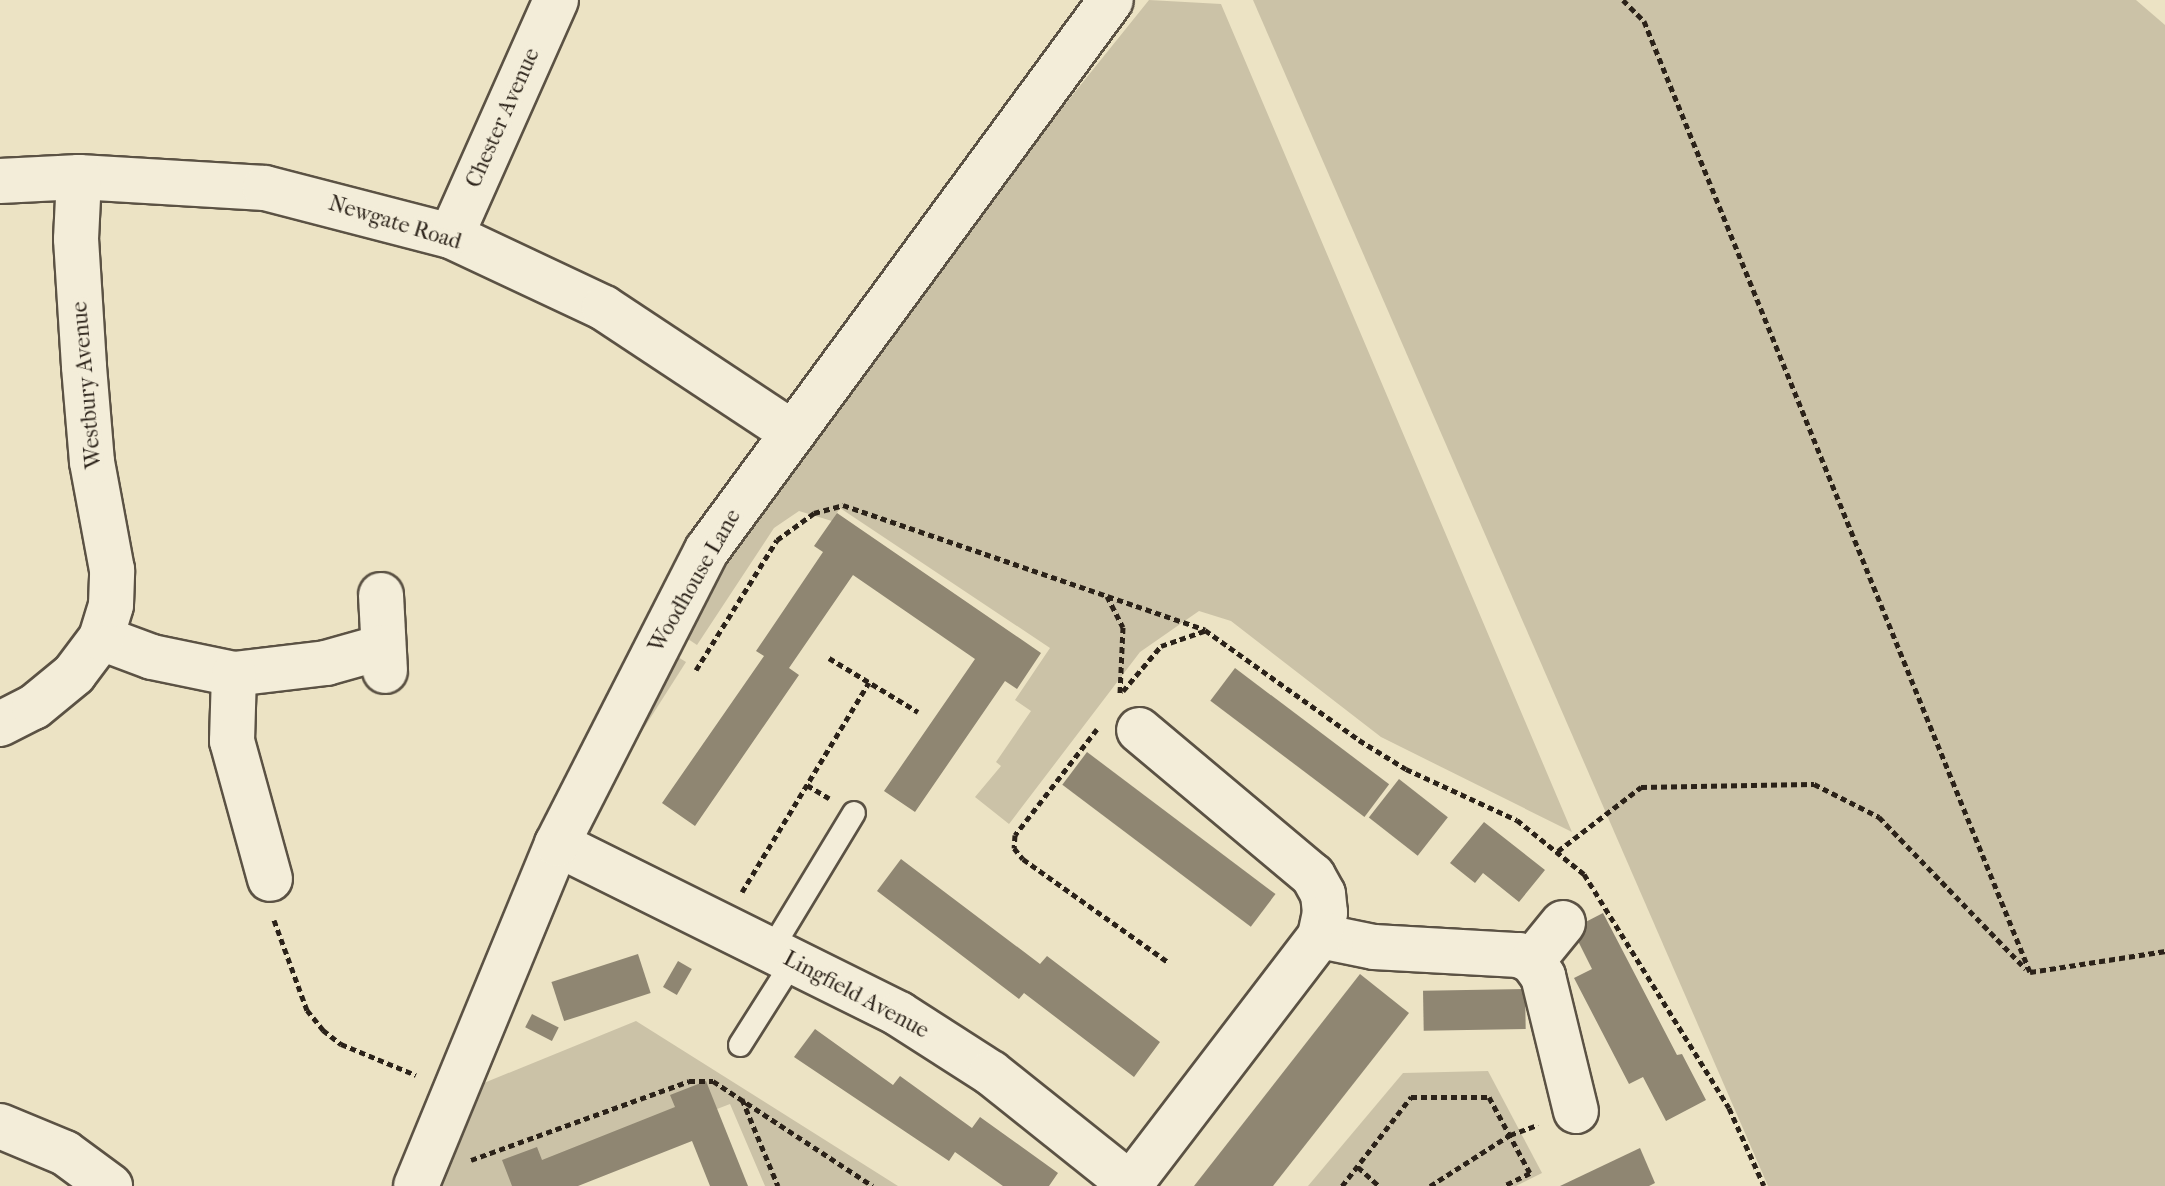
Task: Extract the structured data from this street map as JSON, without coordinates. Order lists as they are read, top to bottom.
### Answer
{
  "streets": {
    "street": [
      "Chester Avenue",
      "Newgate Road",
      "Westbury Avenue",
      "Woodhouse Lane",
      "Lingfield Avenue"
    ]
  },
  "crossings": [
    ["Chester Avenue", "Newgate Road"],
    ["Newgate Road", "Westbury Avenue"],
    ["Newgate Road", "Woodhouse Lane"],
    ["Woodhouse Lane", "Lingfield Avenue"]
  ]
}
